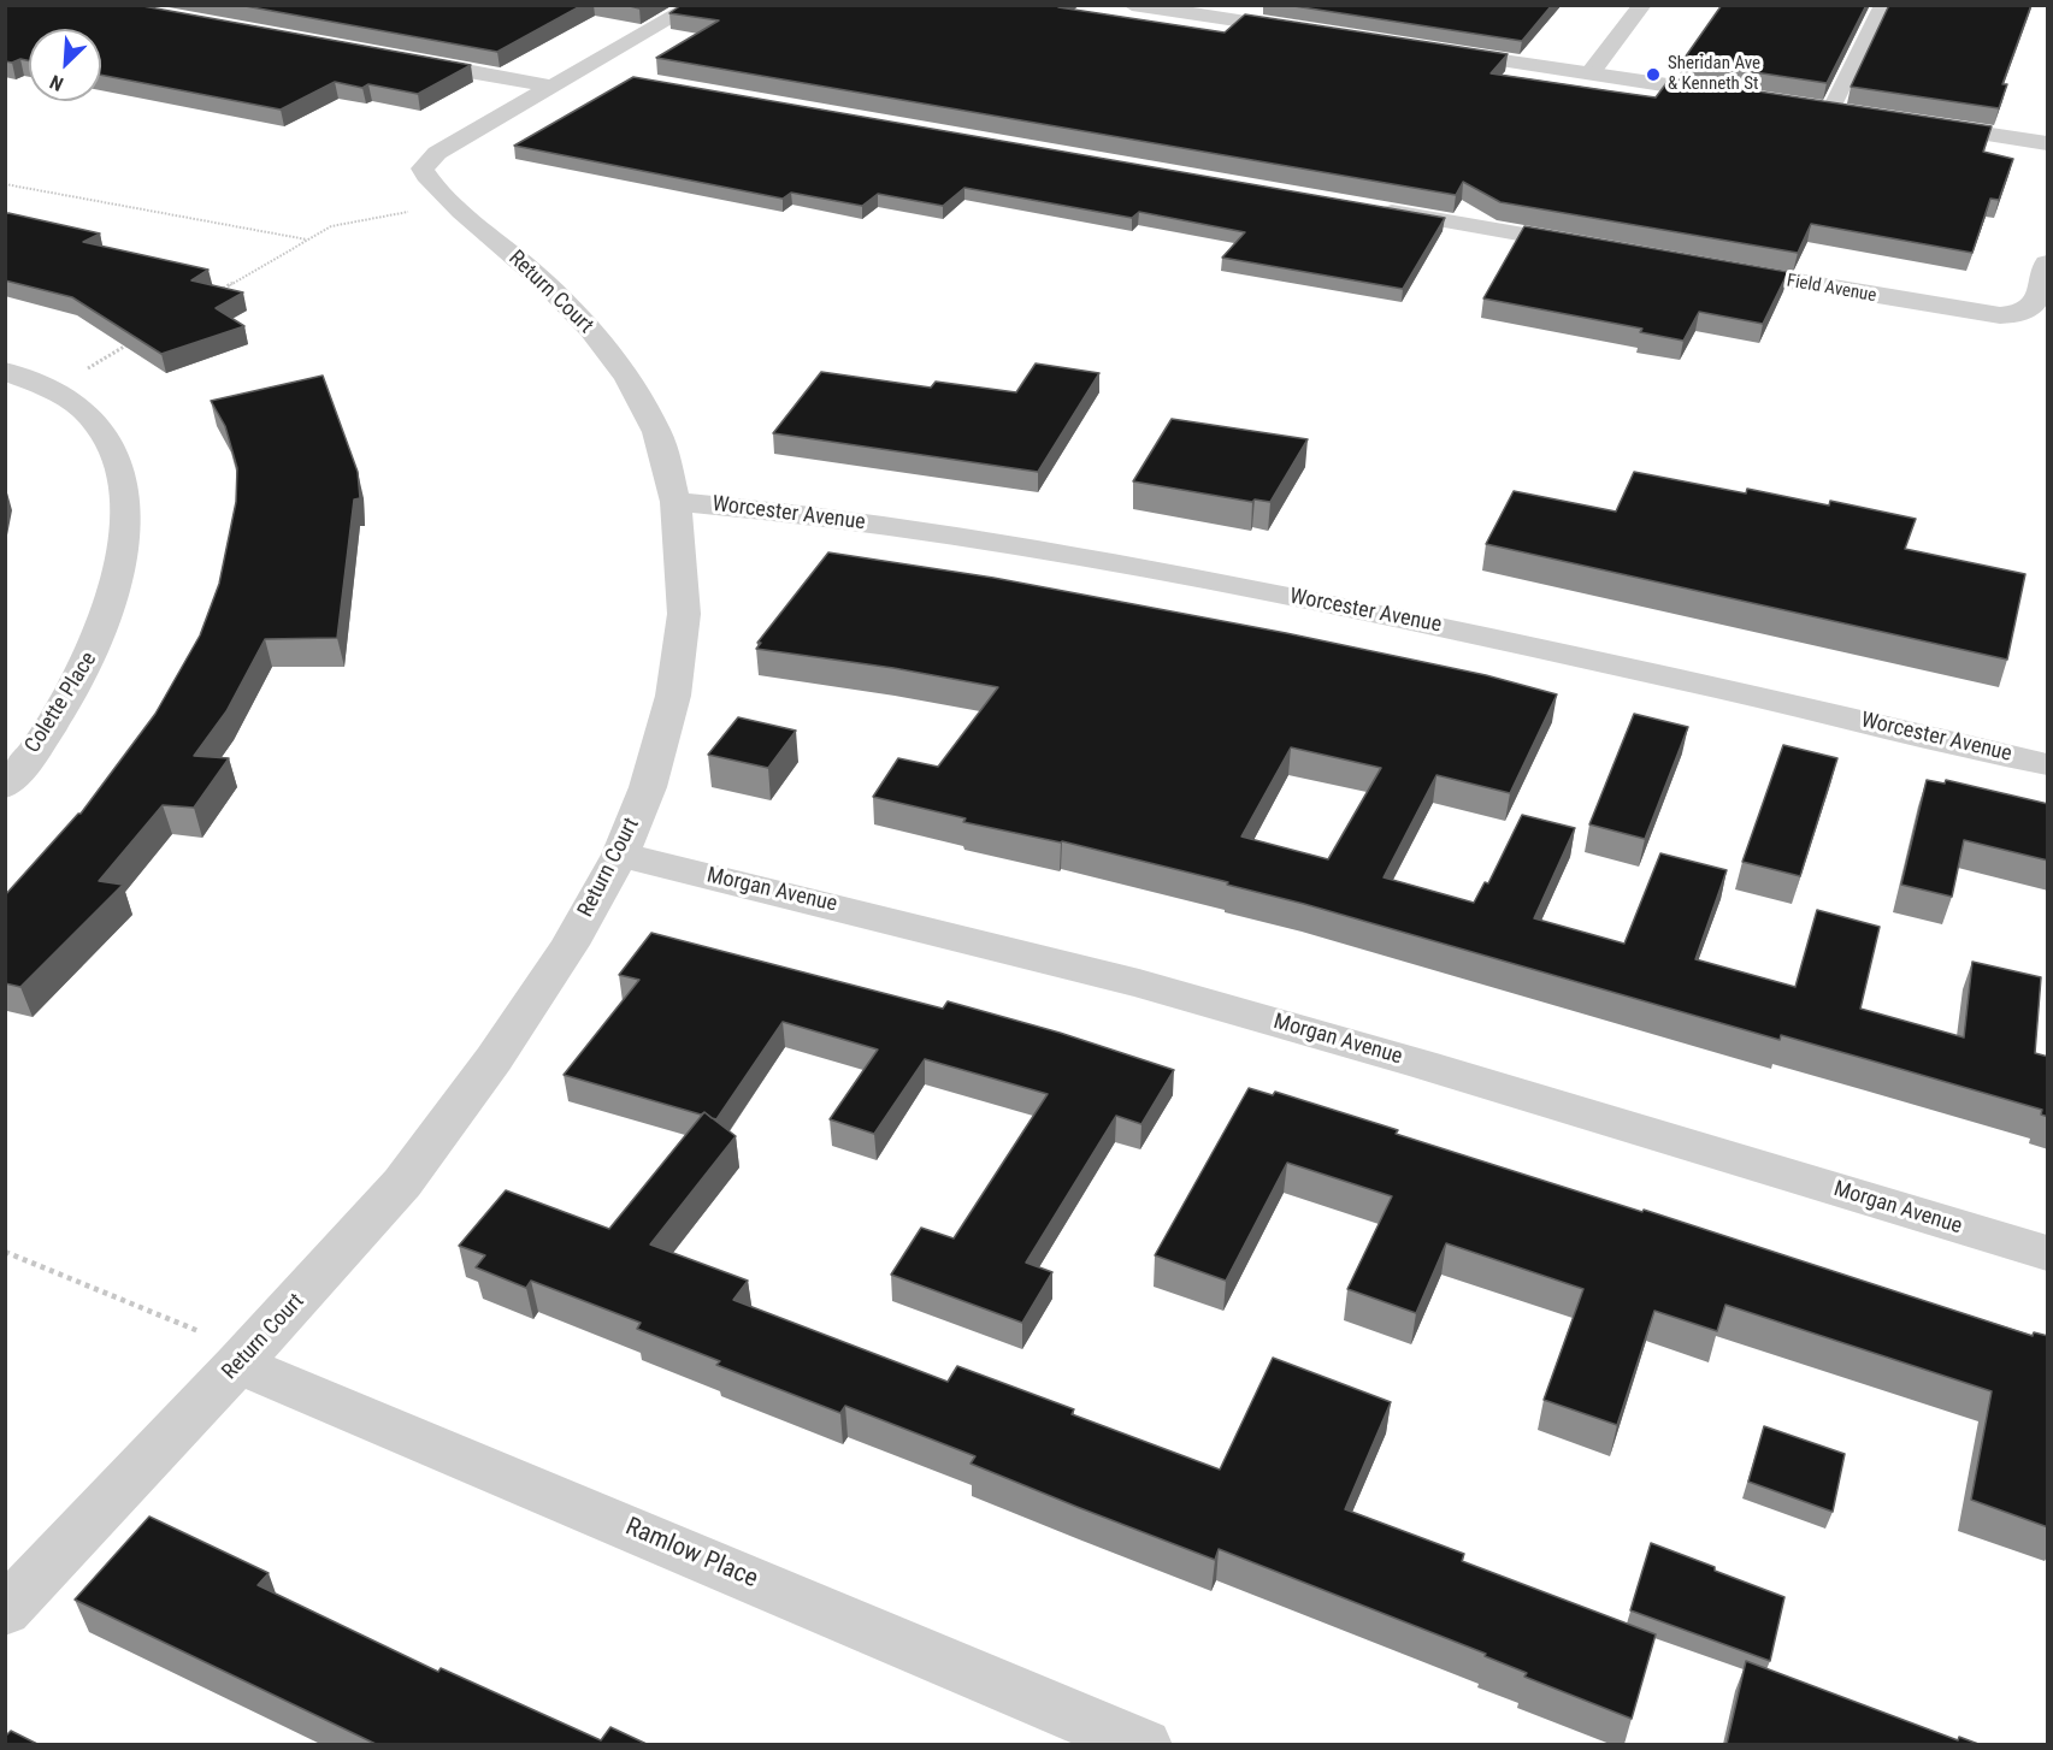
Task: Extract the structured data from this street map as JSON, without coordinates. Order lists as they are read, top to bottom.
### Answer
{
  "streets": {
    "street": [
      "Field Avenue",
      "Return Court",
      "Worcester Avenue",
      "Colette Place",
      "Morgan Avenue",
      "Ramlow Place"
    ]
  },
  "crossings": [
    ["Return Court", "Worcester Avenue"],
    ["Return Court", "Morgan Avenue"],
    ["Return Court", "Ramlow Place"]
  ],
  "places": ["Sheridan Ave & Kenneth St"],
  "north": "bottom left"
}
